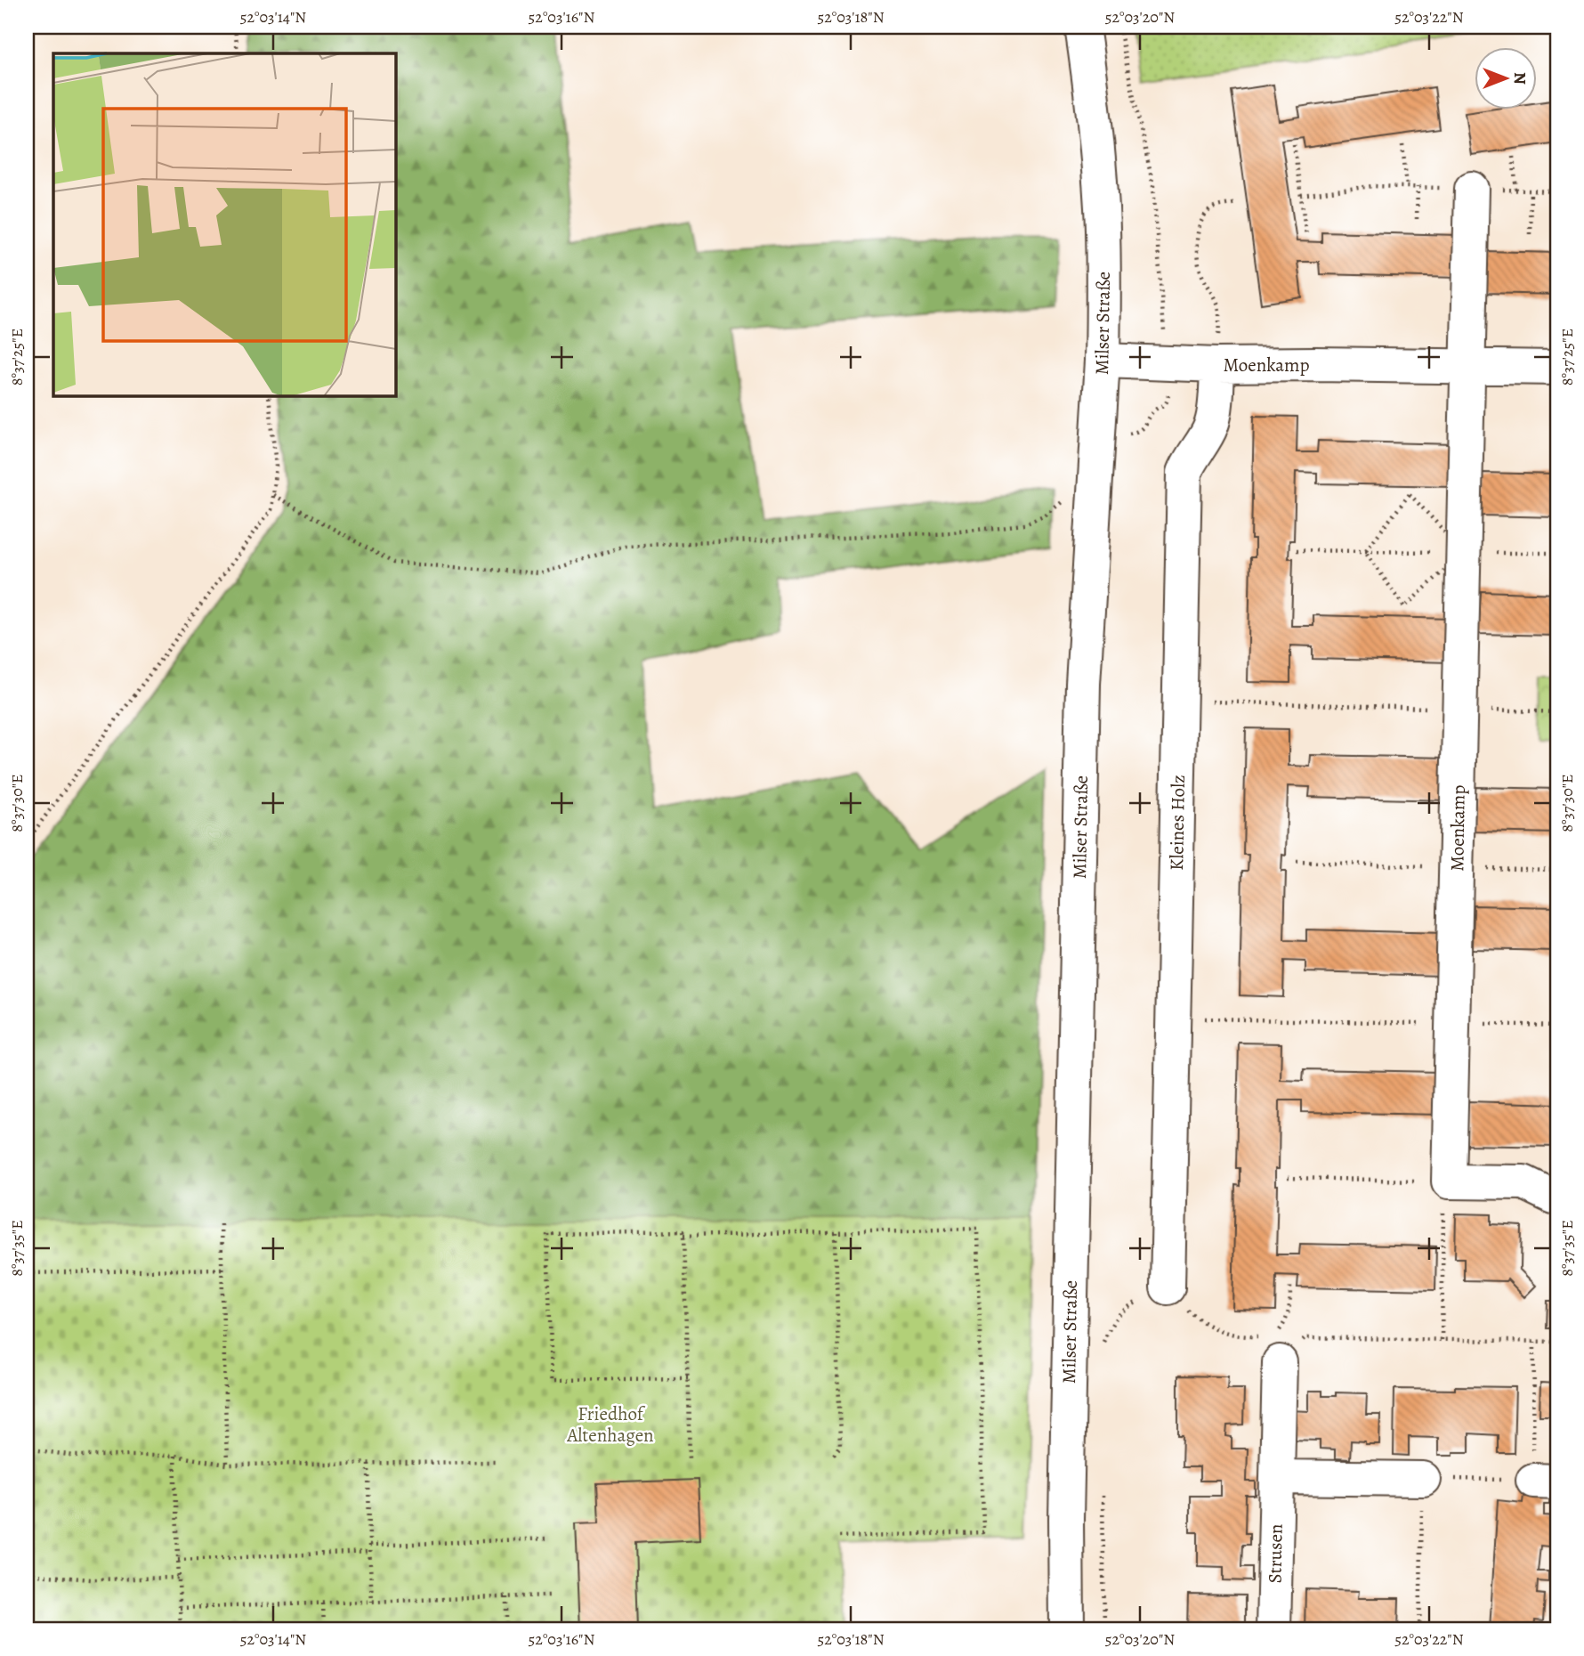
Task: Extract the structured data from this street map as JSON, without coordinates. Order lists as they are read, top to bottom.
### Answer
{
  "streets": {
    "street": [
      "Milser Straße",
      "Moenkamp",
      "Kleines Holz",
      "Strusen"
    ]
  },
  "crossings": [
    ["Milser Straße", "Moenkamp"],
    ["Moenkamp", "Kleines Holz"]
  ],
  "parks": ["Friedhof Altenhagen"],
  "north": "right",
  "coordinates": [
    "52°03'14\"N",
    "52°03'16\"N",
    "52°03'18\"N",
    "52°03'20\"N",
    "52°03'22\"N",
    "8°37'25\"E",
    "8°37'30\"E",
    "8°37'35\"E"
  ]
}
